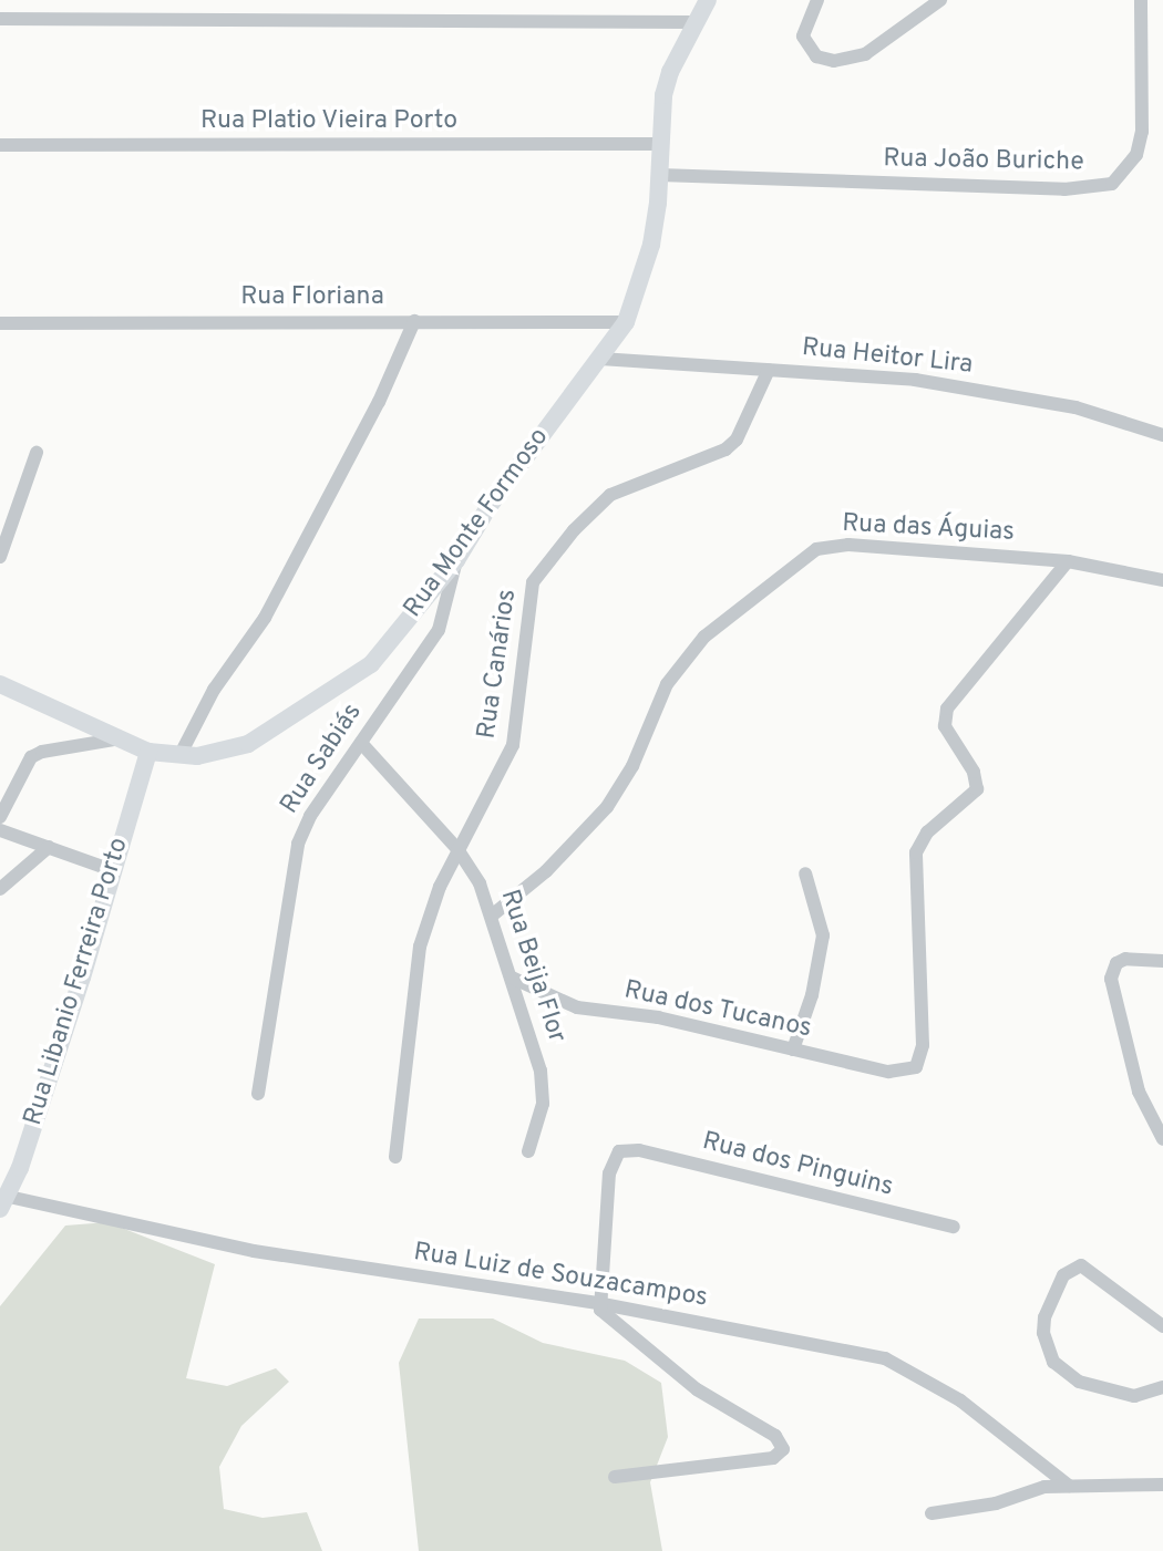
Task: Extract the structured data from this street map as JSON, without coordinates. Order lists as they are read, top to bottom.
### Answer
{
  "streets": {
    "street": [
      "Rua Platio Vieira Porto",
      "Rua João Buriche",
      "Rua Floriana",
      "Rua Heitor Lira",
      "Rua Monte Formoso",
      "Rua das Águias",
      "Rua Canários",
      "Rua Sabiás",
      "Rua Beija Flor",
      "Rua Libanio Ferreira Porto",
      "Rua dos Tucanos",
      "Rua dos Pinguins",
      "Rua Luiz de Souzacampos"
    ]
  },
  "crossings": [
    ["Rua Platio Vieira Porto", "Rua Monte Formoso"],
    ["Rua João Buriche", "Rua Monte Formoso"],
    ["Rua Floriana", "Rua Monte Formoso"],
    ["Rua Heitor Lira", "Rua Monte Formoso"],
    ["Rua Heitor Lira", "Rua Canários"],
    ["Rua Monte Formoso", "Rua Sabiás"],
    ["Rua Monte Formoso", "Rua Libanio Ferreira Porto"],
    ["Rua das Águias", "Rua Beija Flor"],
    ["Rua das Águias", "Rua dos Tucanos"],
    ["Rua Canários", "Rua Beija Flor"],
    ["Rua Sabiás", "Rua Beija Flor"],
    ["Rua Beija Flor", "Rua dos Tucanos"],
    ["Rua Libanio Ferreira Porto", "Rua Luiz de Souzacampos"],
    ["Rua dos Pinguins", "Rua Luiz de Souzacampos"]
  ]
}
